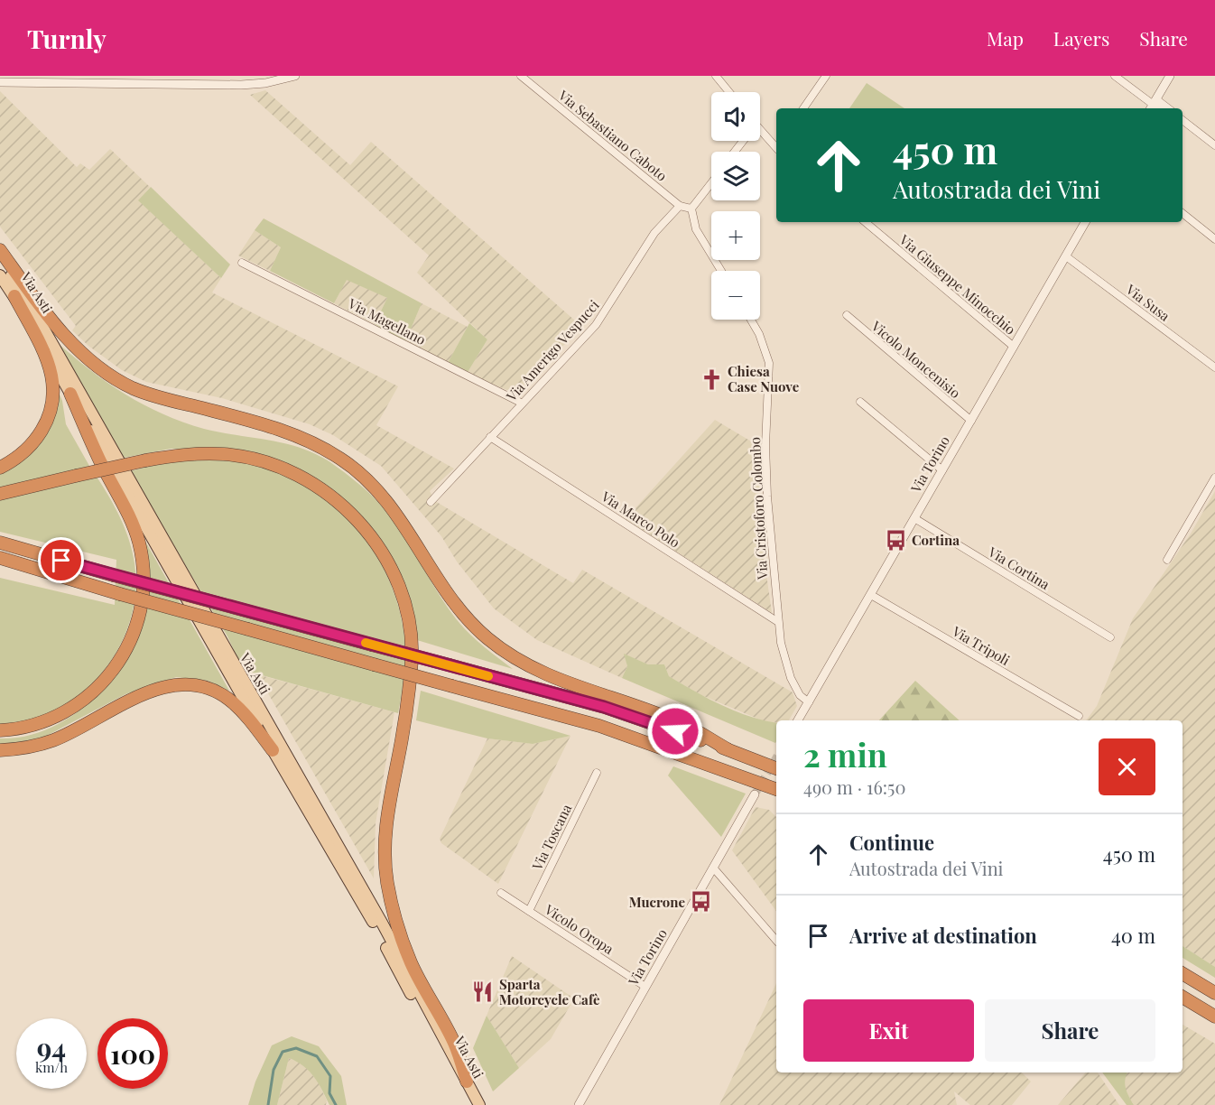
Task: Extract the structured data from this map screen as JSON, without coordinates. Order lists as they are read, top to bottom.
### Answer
{
  "streets": {
    "main road": ["Via Asti"],
    "street": [
      "Via Sebastiano Caboto",
      "Via Giuseppe Minocchio",
      "Via Susa",
      "Via Magellano",
      "Via Amerigo Vespucci",
      "Vicolo Moncenisio",
      "Via Torino",
      "Via Cristoforo Colombo",
      "Via Marco Polo",
      "Via Cortina",
      "Via Tripoli",
      "Via Toscana",
      "Vicolo Oropa"
    ]
  },
  "crossings": [
    ["Via Sebastiano Caboto", "Via Amerigo Vespucci"],
    ["Via Giuseppe Minocchio", "Via Torino"],
    ["Via Susa", "Via Torino"],
    ["Via Magellano", "Via Amerigo Vespucci"],
    ["Via Amerigo Vespucci", "Via Marco Polo"],
    ["Vicolo Moncenisio", "Via Torino"],
    ["Via Torino", "Via Cristoforo Colombo"],
    ["Via Torino", "Via Cortina"],
    ["Via Torino", "Via Tripoli"],
    ["Via Torino", "Vicolo Oropa"],
    ["Via Cristoforo Colombo", "Via Marco Polo"],
    ["Via Toscana", "Vicolo Oropa"]
  ],
  "places": {
    "church": ["Chiesa Case Nuove"],
    "bus stop": ["Cortina", "Mucrone"],
    "restaurant": ["Sparta Motorcycle Cafè"]
  },
  "page": {
    "header": "Turnly",
    "nav": ["Map", "Layers", "Share"],
    "map_buttons": ["+", "−"],
    "turn": ["450 m", "Autostrada dei Vini"],
    "heading": ["2 min", "490 m · 16:50"],
    "list": [
      {
        "name": "Continue",
        "note": "Autostrada dei Vini",
        "value": "450 m"
      },
      {
        "name": "Arrive at destination",
        "value": "40 m"
      }
    ],
    "buttons": ["Exit", "Share"],
    "speed": "94 km/h",
    "limit": "100"
  }
}
